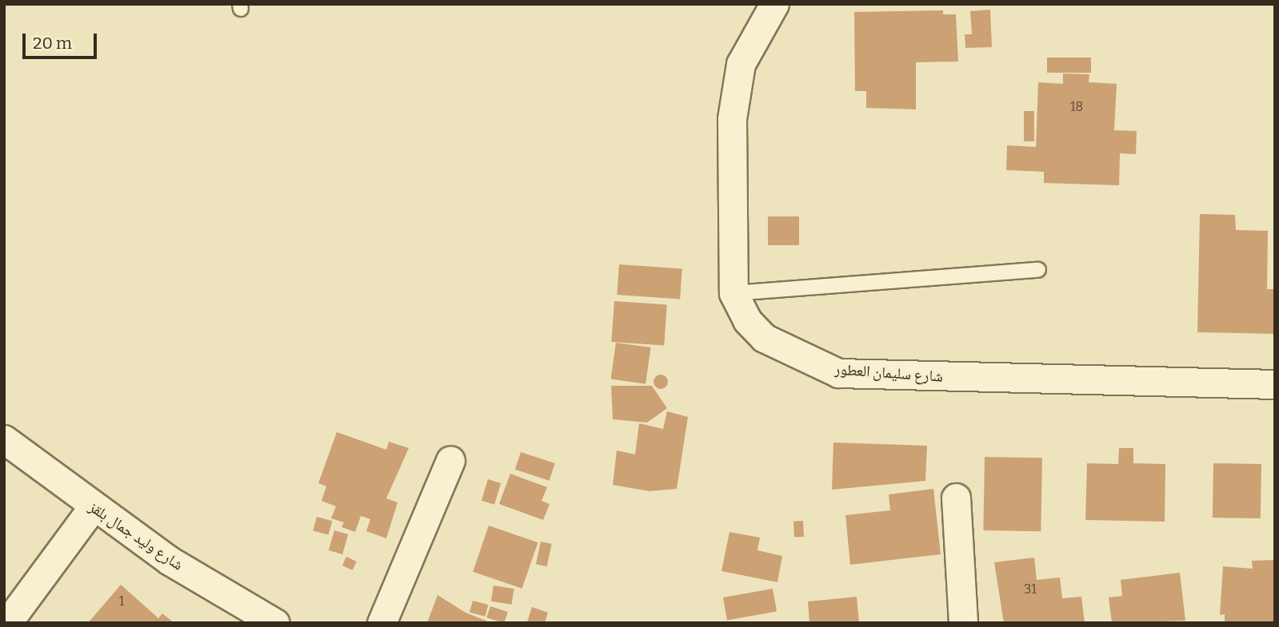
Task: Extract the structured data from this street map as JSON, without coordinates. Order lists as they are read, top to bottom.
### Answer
{
  "streets": {
    "street": ["شارع سليمان العطور", "شارع وليد جمال بلقز"]
  },
  "house_numbers": ["18", "31", "1"],
  "scale_bar": "20 m"
}
